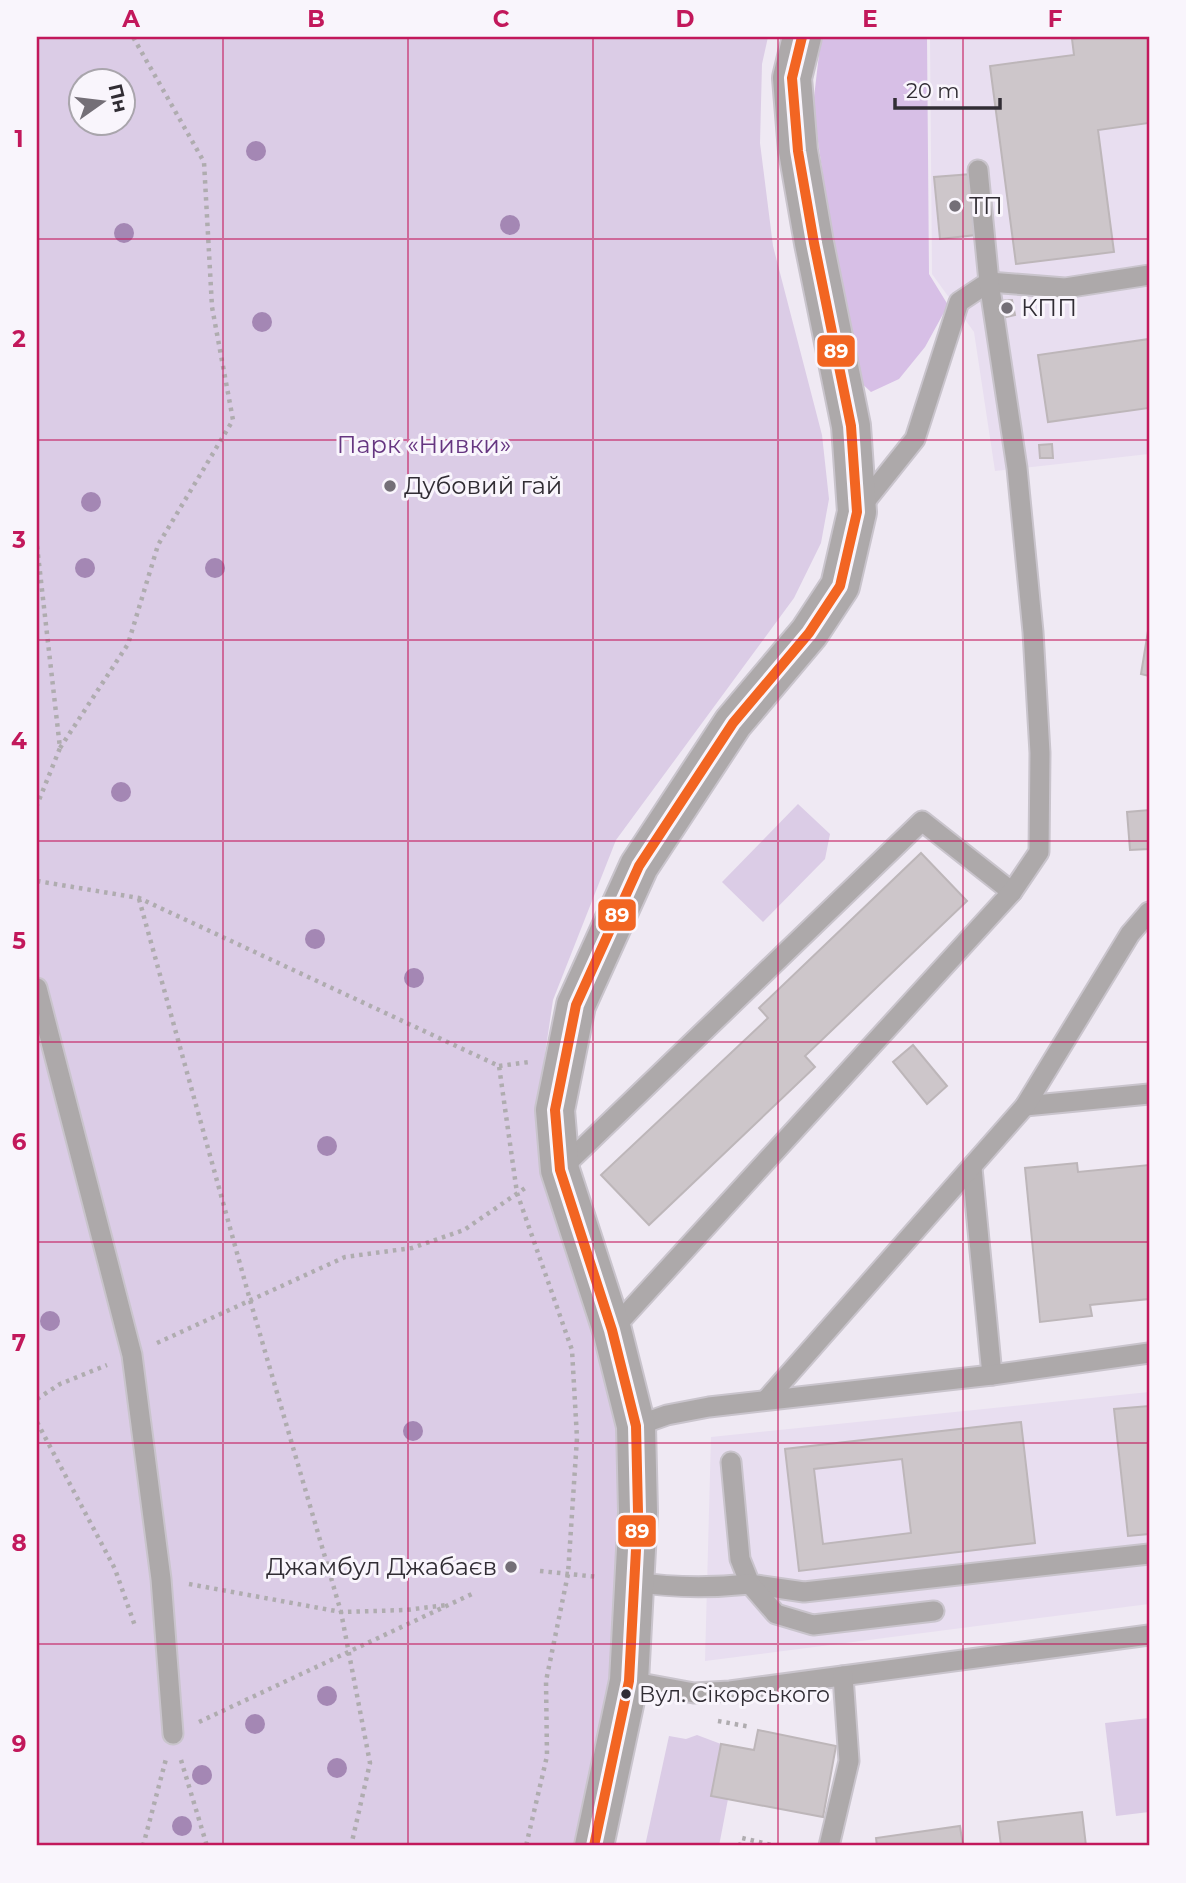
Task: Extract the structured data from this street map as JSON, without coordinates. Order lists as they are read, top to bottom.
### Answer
{
  "parks": ["Парк «Нивки»"],
  "places": [
    "ТП",
    "КПП",
    "Дубовий гай",
    "Джамбул Джабаєв",
    "Вул. Сікорського"
  ],
  "lines": ["transit line 89"],
  "scale_bar": "20 m",
  "north": "right",
  "grid": {
    "columns": [
      "A",
      "B",
      "C",
      "D",
      "E",
      "F"
    ],
    "rows": [
      "1",
      "2",
      "3",
      "4",
      "5",
      "6",
      "7",
      "8",
      "9"
    ]
  }
}
